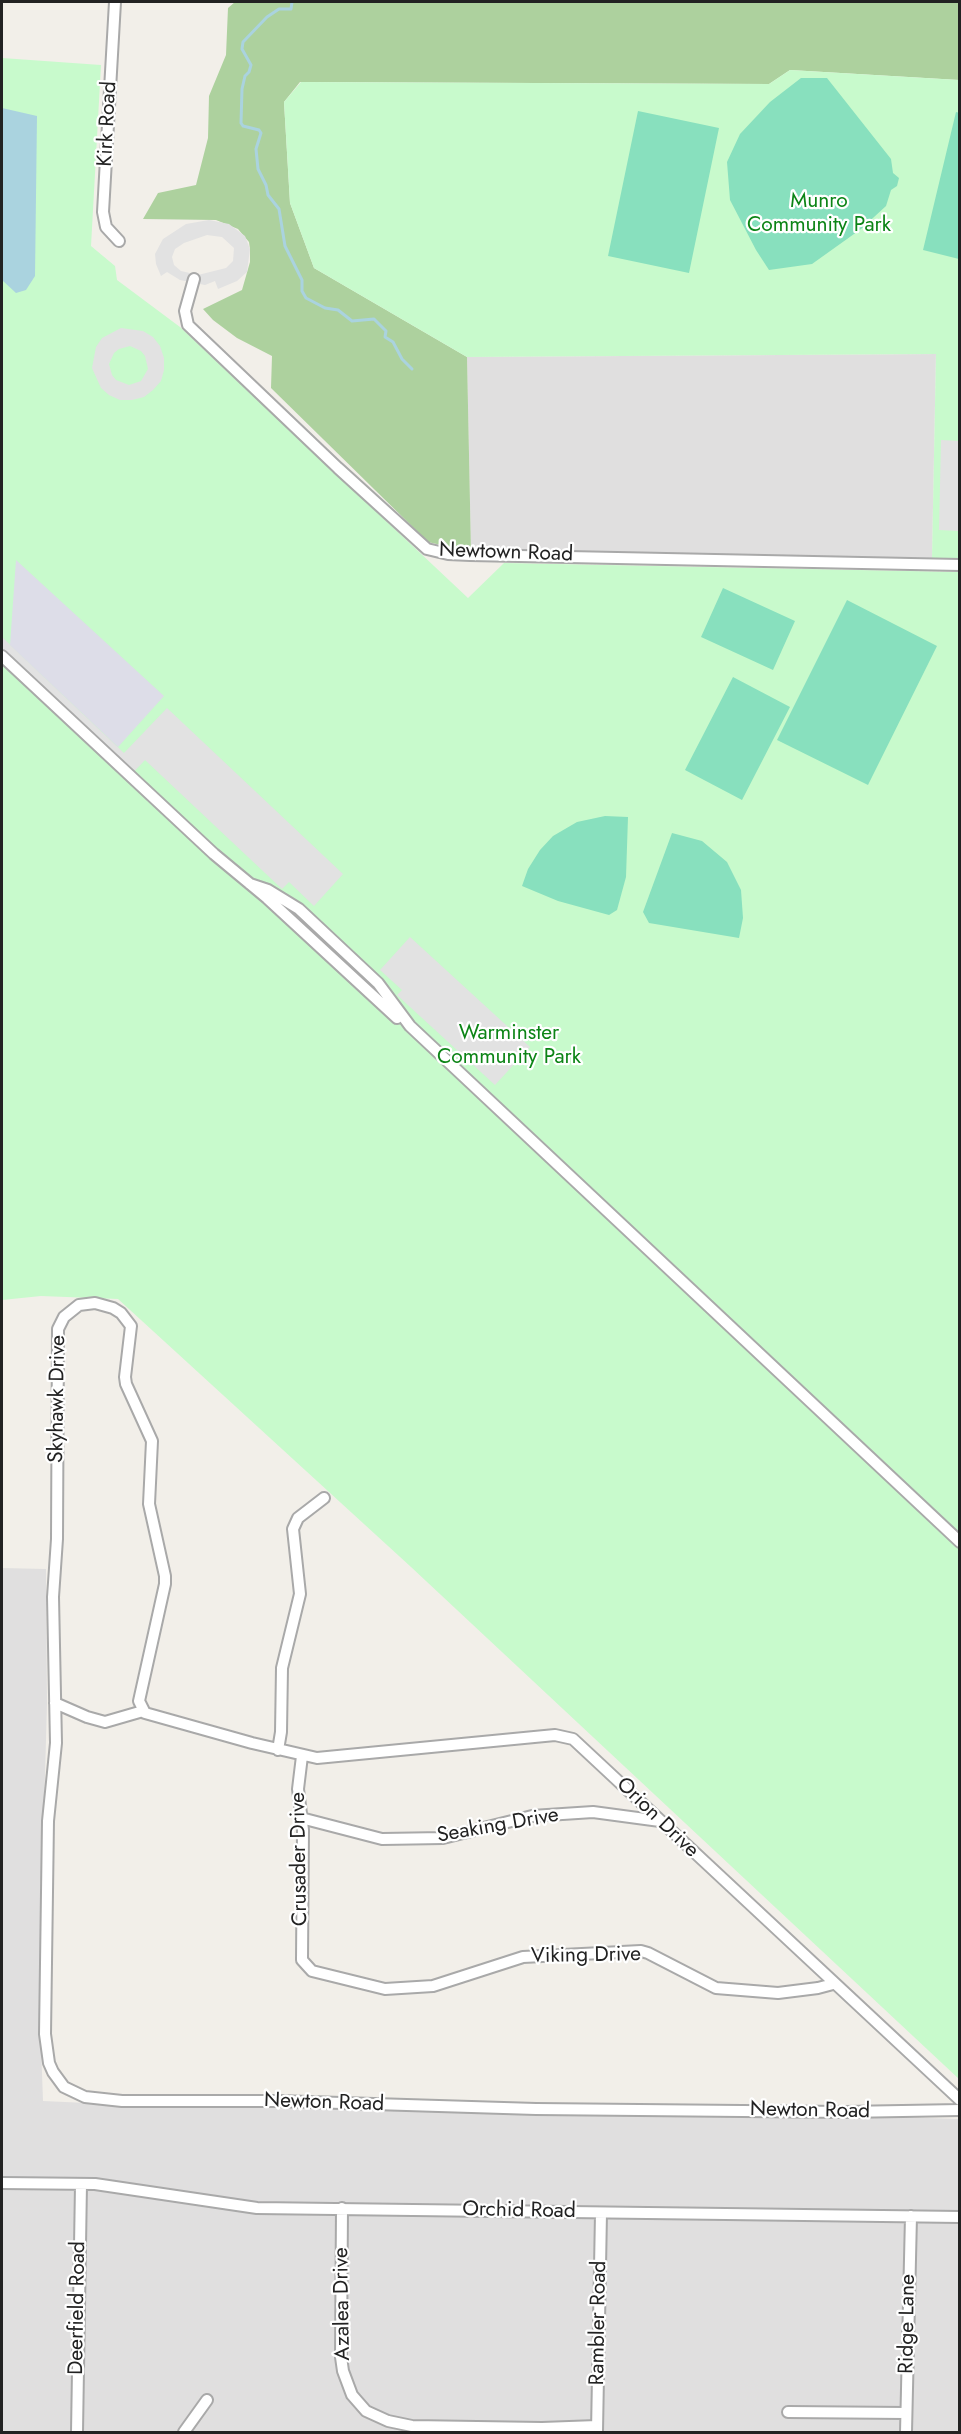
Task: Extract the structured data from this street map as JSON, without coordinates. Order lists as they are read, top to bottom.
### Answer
{
  "streets": {
    "street": [
      "Kirk Road",
      "Newtown Road",
      "Skyhawk Drive",
      "Orion Drive",
      "Seaking Drive",
      "Crusader Drive",
      "Viking Drive",
      "Newton Road",
      "Orchid Road",
      "Azalea Drive",
      "Deerfield Road",
      "Rambler Road",
      "Ridge Lane"
    ]
  },
  "crossings": [
    ["Skyhawk Drive", "Newton Road"],
    ["Orion Drive", "Seaking Drive"],
    ["Orion Drive", "Crusader Drive"],
    ["Orion Drive", "Viking Drive"],
    ["Seaking Drive", "Crusader Drive"],
    ["Crusader Drive", "Viking Drive"],
    ["Orchid Road", "Azalea Drive"],
    ["Orchid Road", "Deerfield Road"],
    ["Orchid Road", "Rambler Road"],
    ["Orchid Road", "Ridge Lane"],
    ["Azalea Drive", "Rambler Road"]
  ],
  "parks": ["Munro Community Park", "Warminster Community Park"]
}
